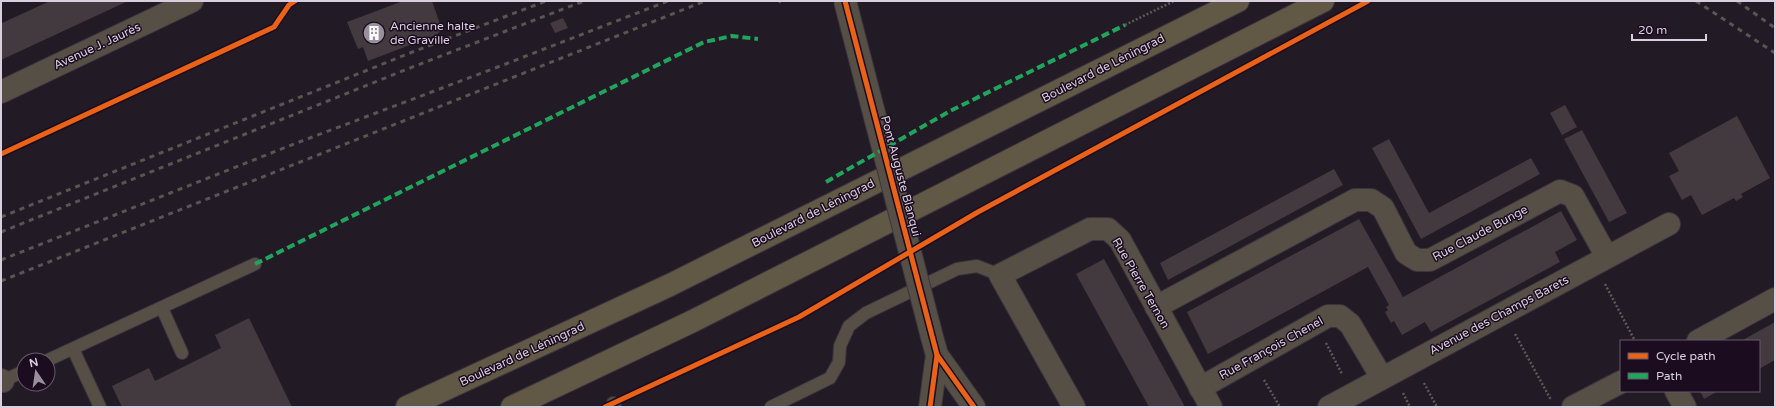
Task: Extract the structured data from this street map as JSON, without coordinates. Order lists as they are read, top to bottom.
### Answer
{
  "streets": {
    "main road": ["Boulevard de Léningrad"],
    "street": [
      "Avenue J. Jaurès",
      "Pont Auguste Blanqui",
      "Rue Claude Bunge",
      "Rue Pierre Ternon",
      "Avenue des Champs Barets",
      "Rue François Chenel"
    ]
  },
  "crossings": [
    ["Rue Claude Bunge", "Rue Pierre Ternon"],
    ["Rue Claude Bunge", "Avenue des Champs Barets"],
    ["Rue Pierre Ternon", "Rue François Chenel"],
    ["Avenue des Champs Barets", "Rue François Chenel"]
  ],
  "places": {
    "building": ["Ancienne halte de Graville"]
  },
  "legend": ["Cycle path", "Path"],
  "scale_bar": "20 m",
  "north": "top"
}
